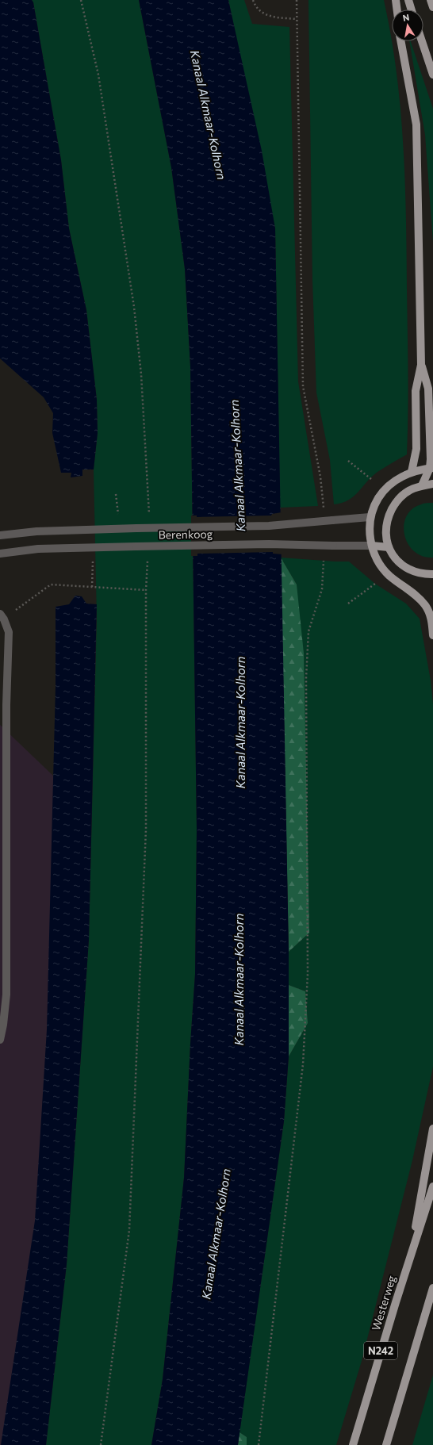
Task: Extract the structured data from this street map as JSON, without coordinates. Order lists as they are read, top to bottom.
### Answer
{
  "streets": {
    "main road": ["Westerweg", "N242"],
    "street": ["Berenkoog"]
  },
  "crossings": [
    ["Westerweg", "N242"]
  ],
  "water": ["Kanaal Alkmaar-Kolhorn"],
  "north": "top"
}
